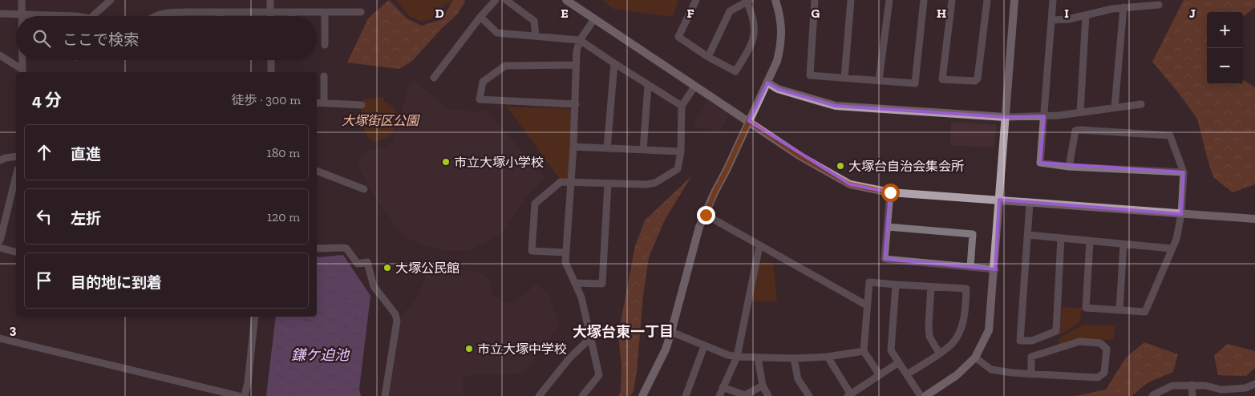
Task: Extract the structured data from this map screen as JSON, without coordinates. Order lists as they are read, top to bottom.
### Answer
{
  "districts": ["大塚台東一丁目"],
  "water": ["鎌ケ迫池"],
  "parks": ["大塚街区公園"],
  "places": [
    "市立大塚小学校",
    "大塚台自治会集会所",
    "大塚公民館",
    "市立大塚中学校"
  ],
  "page": {
    "map_buttons": ["+", "−"],
    "search": "ここで検索",
    "heading": ["4 分", "徒歩 · 300 m"],
    "list": [
      ["直進", "180 m"],
      ["左折", "120 m"],
      "目的地に到着"
    ]
  },
  "grid": {
    "columns": [
      "D",
      "E",
      "F",
      "G",
      "H",
      "I",
      "J"
    ],
    "rows": ["3"]
  }
}
